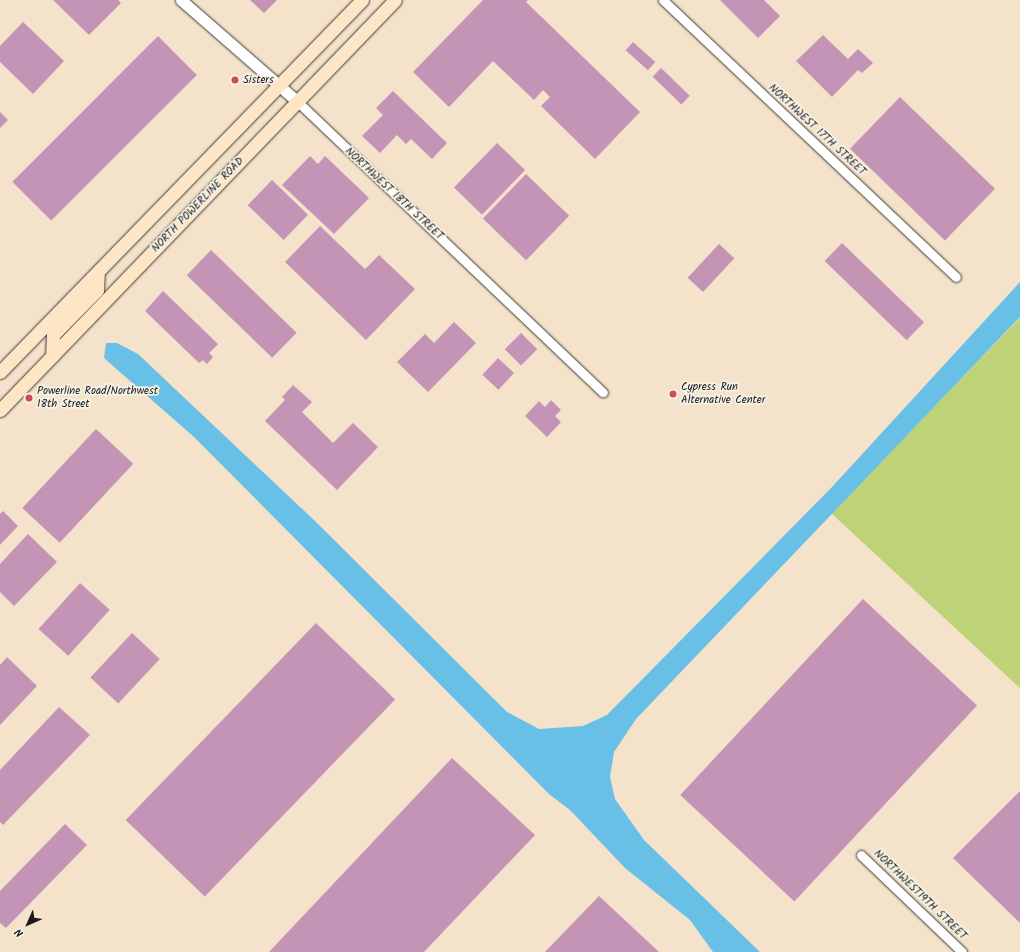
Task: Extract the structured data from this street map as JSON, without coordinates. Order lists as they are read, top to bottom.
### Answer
{
  "streets": {
    "main road": ["NORTH POWERLINE ROAD"],
    "street": ["NORTHWEST 17TH STREET", "NORTHWEST 18TH STREET", "NORTHWEST19TH STREET"]
  },
  "crossings": [
    ["NORTHWEST 18TH STREET", "NORTH POWERLINE ROAD"]
  ],
  "places": ["Sisters", "Cypress Run Alternative Center", "Powerline Road/Northwest 18th Street"],
  "north": "bottom left"
}
